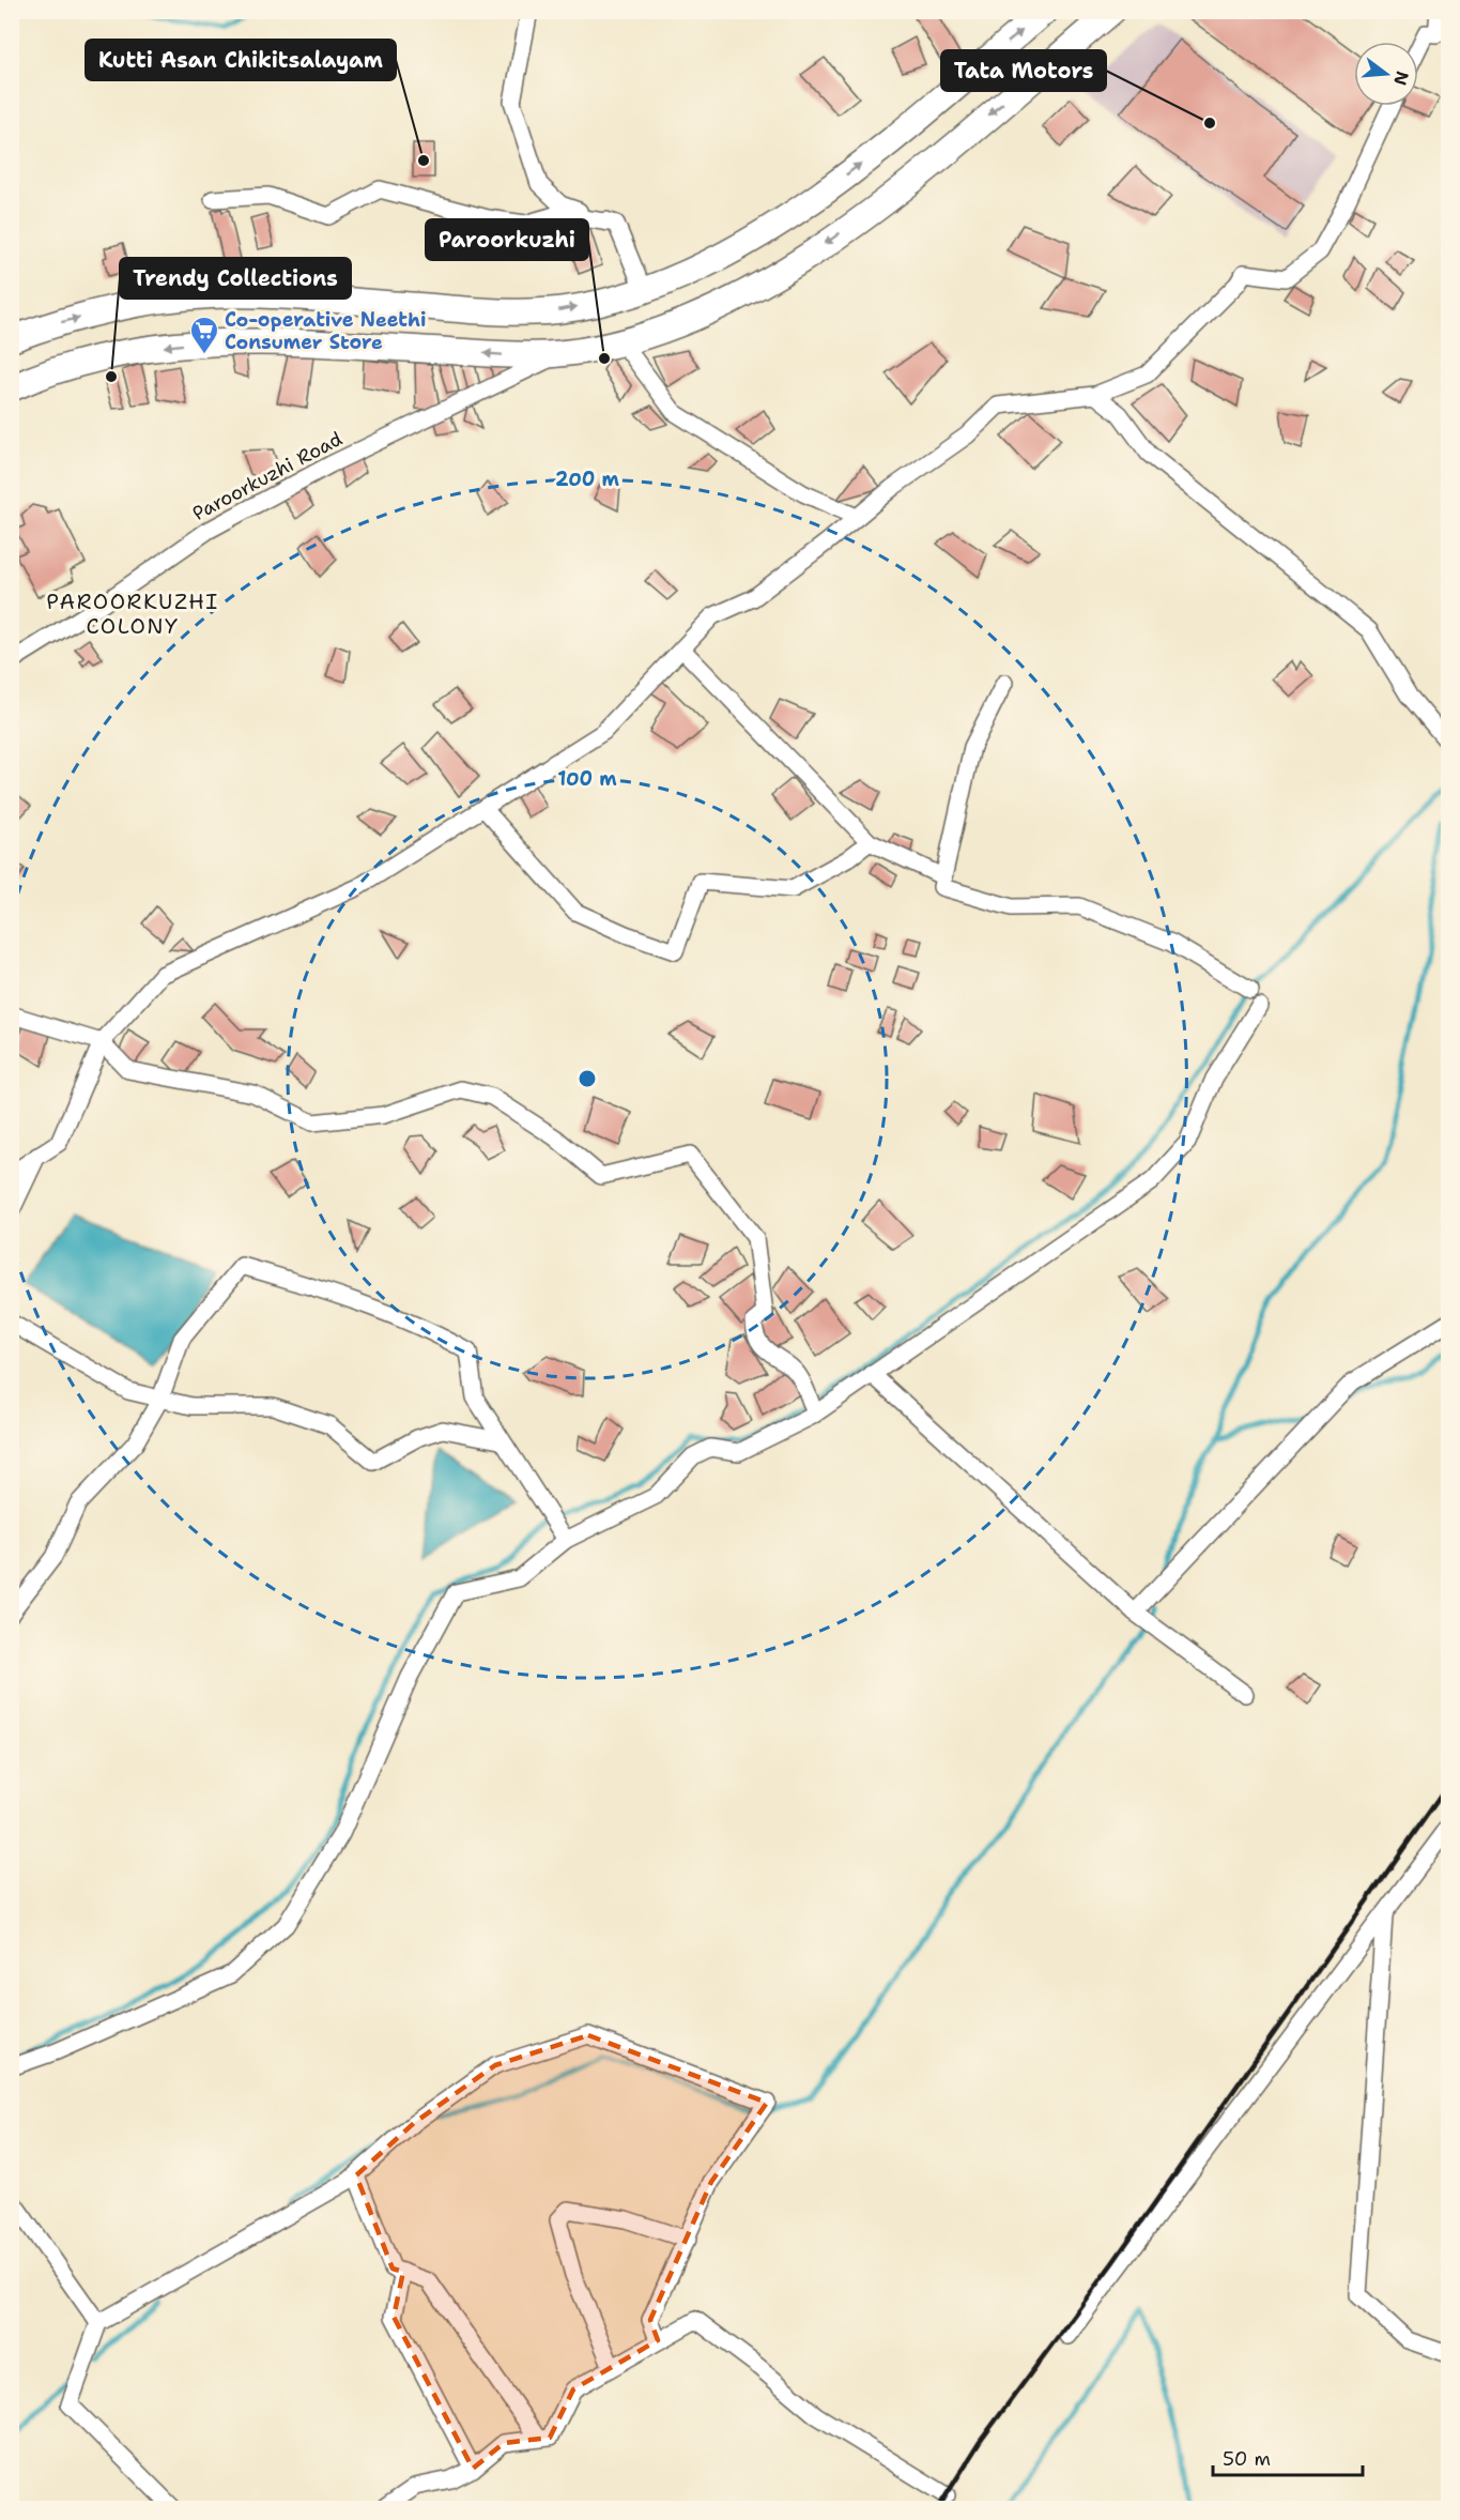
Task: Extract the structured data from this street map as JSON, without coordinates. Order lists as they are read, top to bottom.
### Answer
{
  "streets": {
    "street": ["Paroorkuzhi Road"]
  },
  "districts": ["PAROORKUZHI COLONY"],
  "places": {
    "other": [
      "Tata Motors",
      "Kutti Asan Chikitsalayam",
      "Paroorkuzhi",
      "Trendy Collections"
    ],
    "supermarket": ["Co-operative Neethi Consumer Store"]
  },
  "scale_bar": "50 m",
  "north": "right",
  "rings": ["200 m", "100 m"]
}
